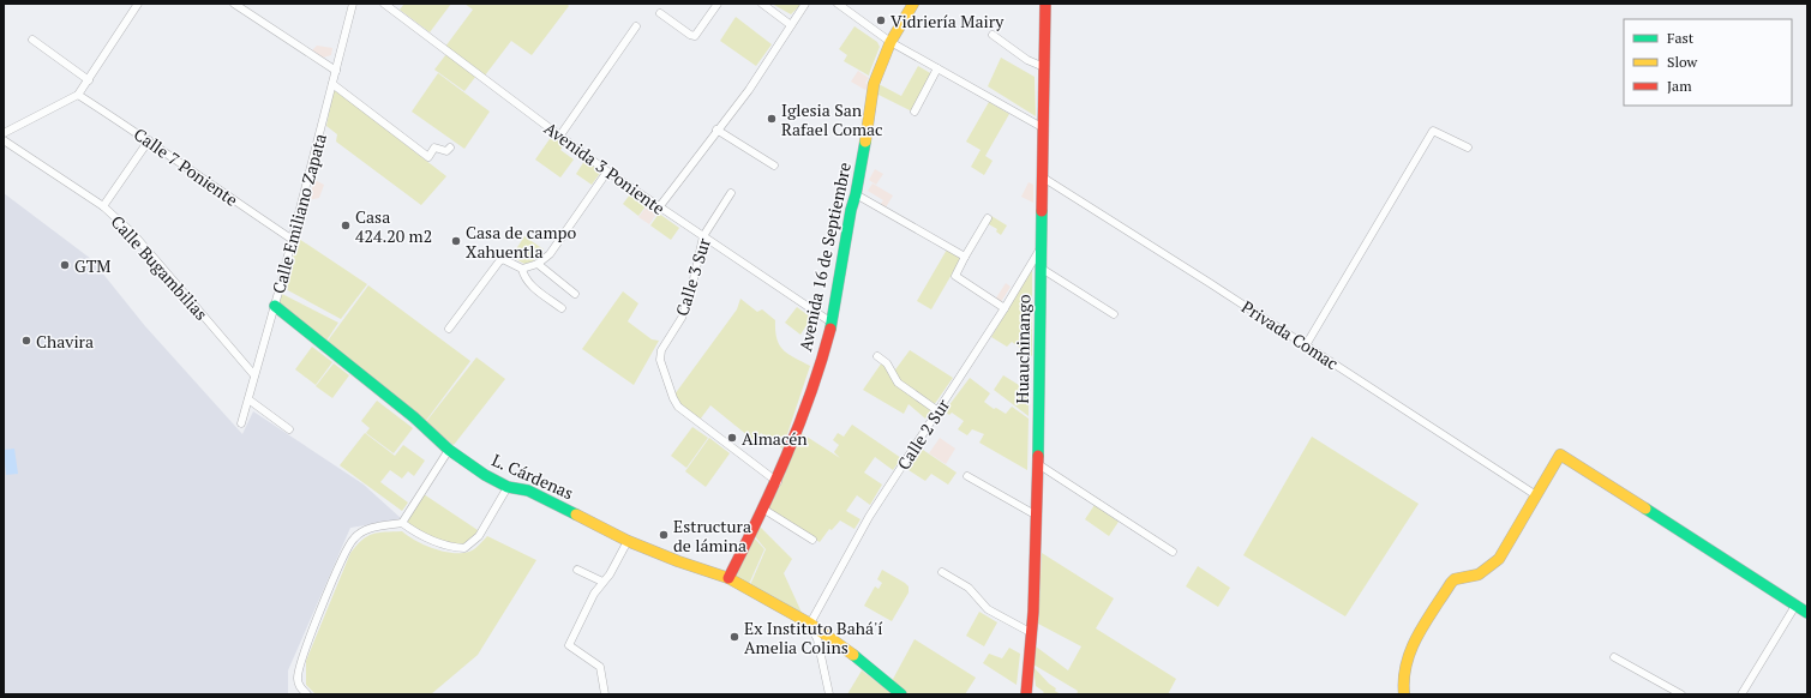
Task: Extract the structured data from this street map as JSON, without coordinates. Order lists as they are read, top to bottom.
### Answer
{
  "streets": {
    "street": [
      "Calle 7 Poniente",
      "Avenida 3 Poniente",
      "Calle Emiliano Zapata",
      "Avenida 16 de Septiembre",
      "Calle Bugambilias",
      "Calle 3 Sur",
      "Privada Comac",
      "Huauchinango",
      "Calle 2 Sur",
      "L. Cárdenas"
    ]
  },
  "crossings": [
    ["Calle 7 Poniente", "Calle Emiliano Zapata"],
    ["Avenida 3 Poniente", "Avenida 16 de Septiembre"],
    ["Avenida 3 Poniente", "Calle 3 Sur"],
    ["Calle Emiliano Zapata", "Calle Bugambilias"],
    ["Calle Emiliano Zapata", "L. Cárdenas"],
    ["Avenida 16 de Septiembre", "Calle 3 Sur"],
    ["Avenida 16 de Septiembre", "L. Cárdenas"],
    ["Privada Comac", "Huauchinango"],
    ["Huauchinango", "Calle 2 Sur"],
    ["Calle 2 Sur", "L. Cárdenas"]
  ],
  "places": [
    "Vidriería Mairy",
    "Iglesia San Rafael Comac",
    "Casa 424.20 m2",
    "Casa de campo Xahuentla",
    "GTM",
    "Chavira",
    "Almacén",
    "Estructura de lámina",
    "Ex Instituto Bahá'í Amelia Colins"
  ],
  "legend": ["Fast", "Slow", "Jam"]
}
